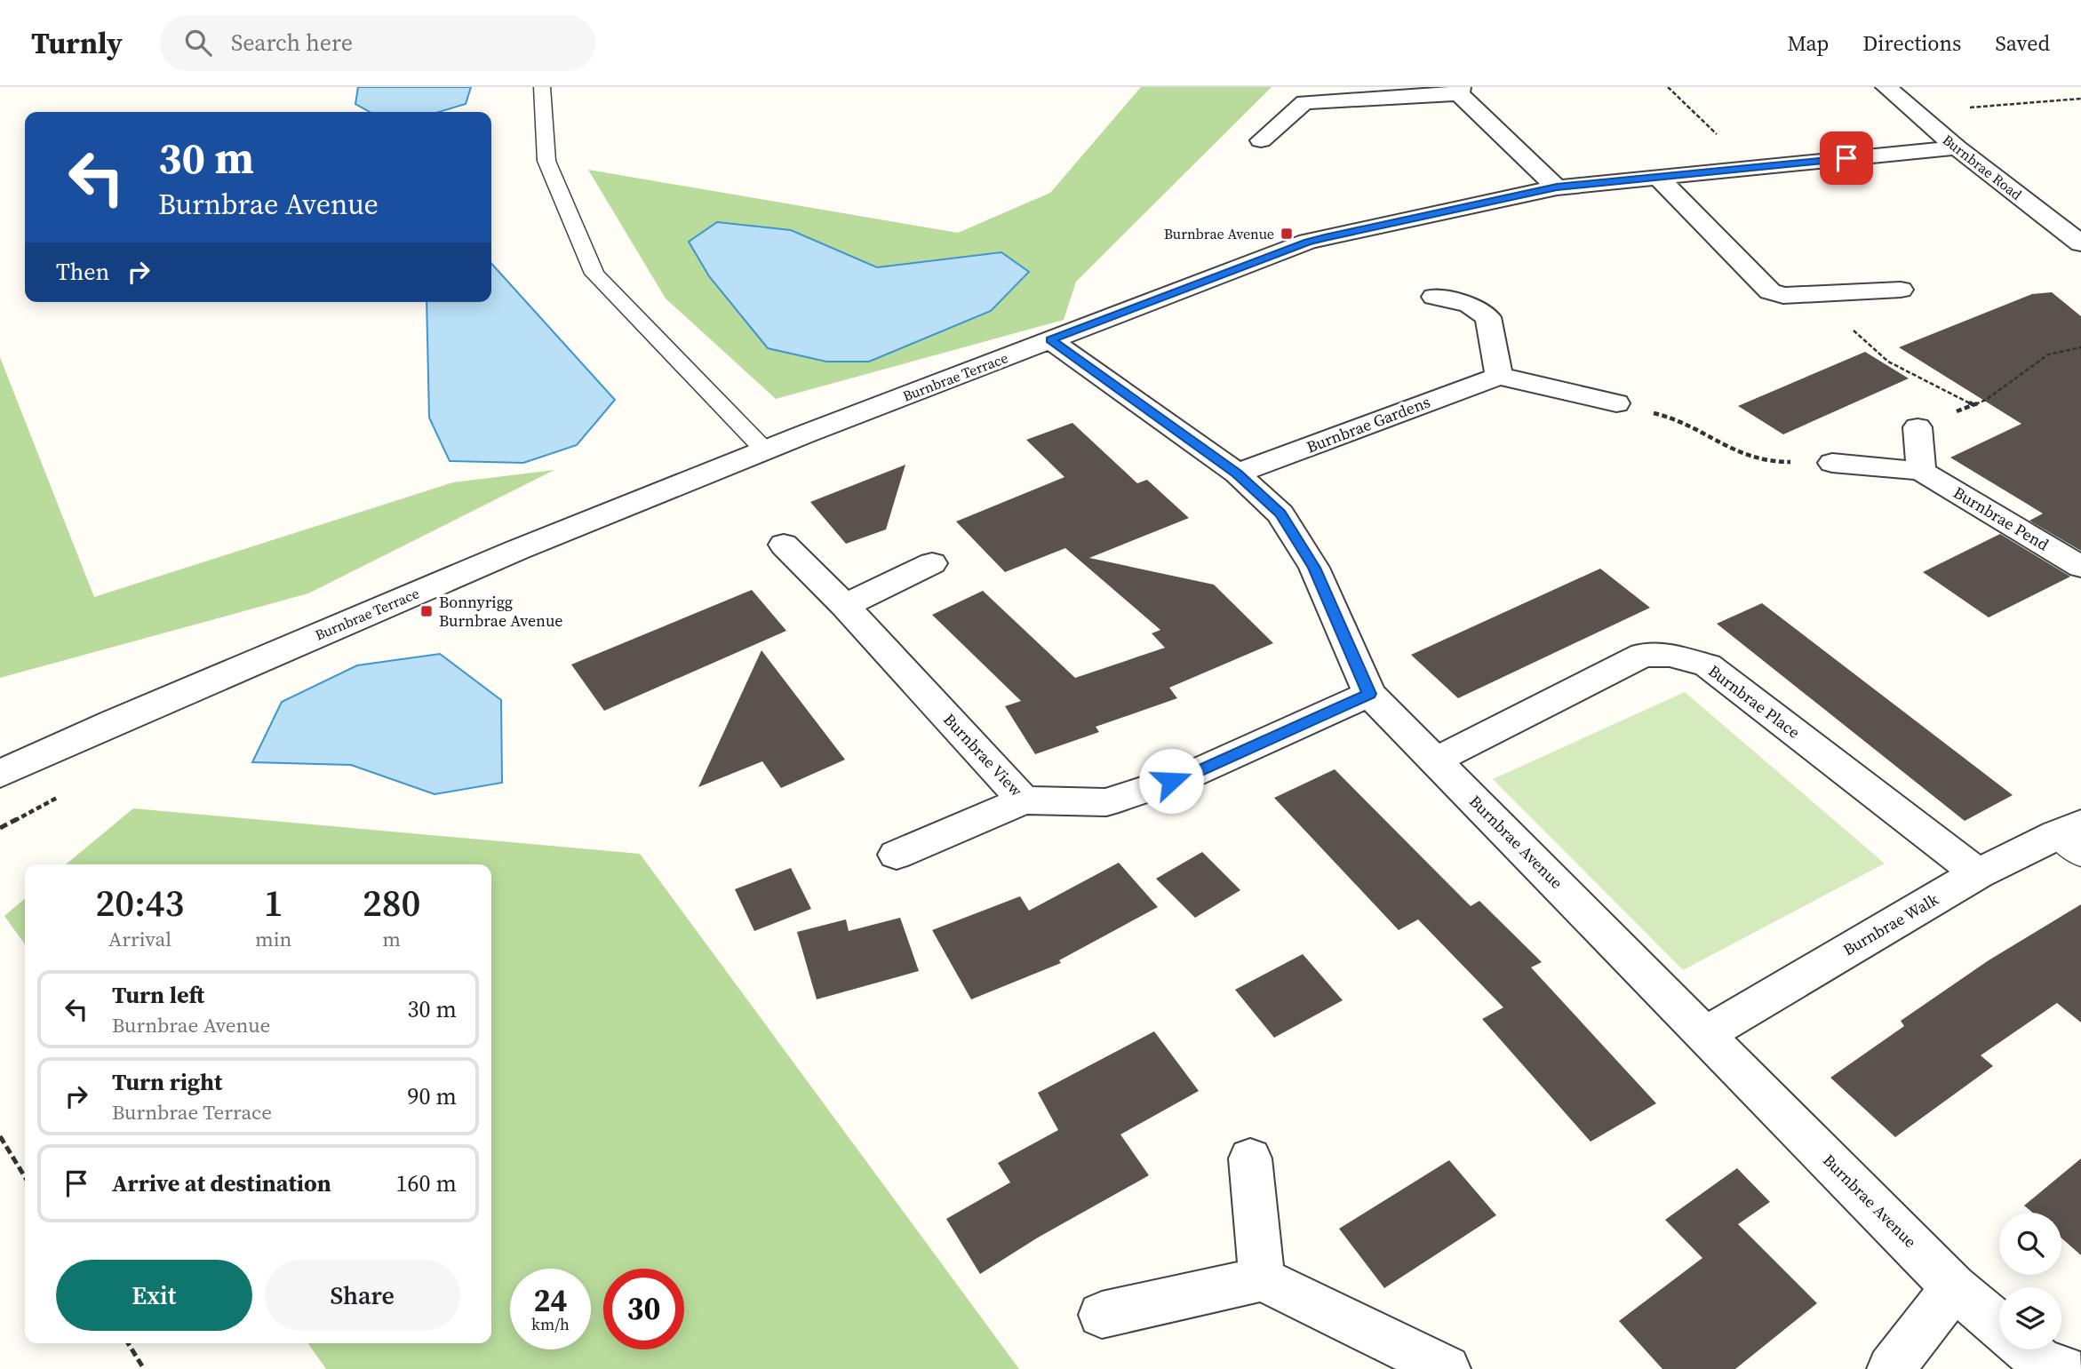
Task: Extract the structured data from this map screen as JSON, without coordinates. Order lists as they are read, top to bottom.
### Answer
{
  "streets": {
    "street": [
      "Burnbrae Road",
      "Burnbrae Terrace",
      "Burnbrae Gardens",
      "Burnbrae Pend",
      "Burnbrae Place",
      "Burnbrae View",
      "Burnbrae Avenue",
      "Burnbrae Walk"
    ]
  },
  "crossings": [
    ["Burnbrae Road", "Burnbrae Terrace"],
    ["Burnbrae Terrace", "Burnbrae Avenue"],
    ["Burnbrae Gardens", "Burnbrae Avenue"],
    ["Burnbrae Place", "Burnbrae Avenue"],
    ["Burnbrae Place", "Burnbrae Walk"],
    ["Burnbrae View", "Burnbrae Avenue"],
    ["Burnbrae Avenue", "Burnbrae Walk"]
  ],
  "places": {
    "transit": ["Burnbrae Avenue", "Bonnyrigg Burnbrae Avenue"]
  },
  "page": {
    "header": "Turnly",
    "search": "Search here",
    "nav": ["Map", "Directions", "Saved"],
    "turn": ["30 m", "Burnbrae Avenue"],
    "then": "Then",
    "eta": [
      "20:43",
      "Arrival",
      "1",
      "min",
      "280",
      "m"
    ],
    "list": [
      {
        "name": "Turn left",
        "note": "Burnbrae Avenue",
        "value": "30 m"
      },
      {
        "name": "Turn right",
        "note": "Burnbrae Terrace",
        "value": "90 m"
      },
      {
        "name": "Arrive at destination",
        "value": "160 m"
      }
    ],
    "buttons": ["Exit", "Share"],
    "speed": "24 km/h",
    "limit": "30"
  }
}
